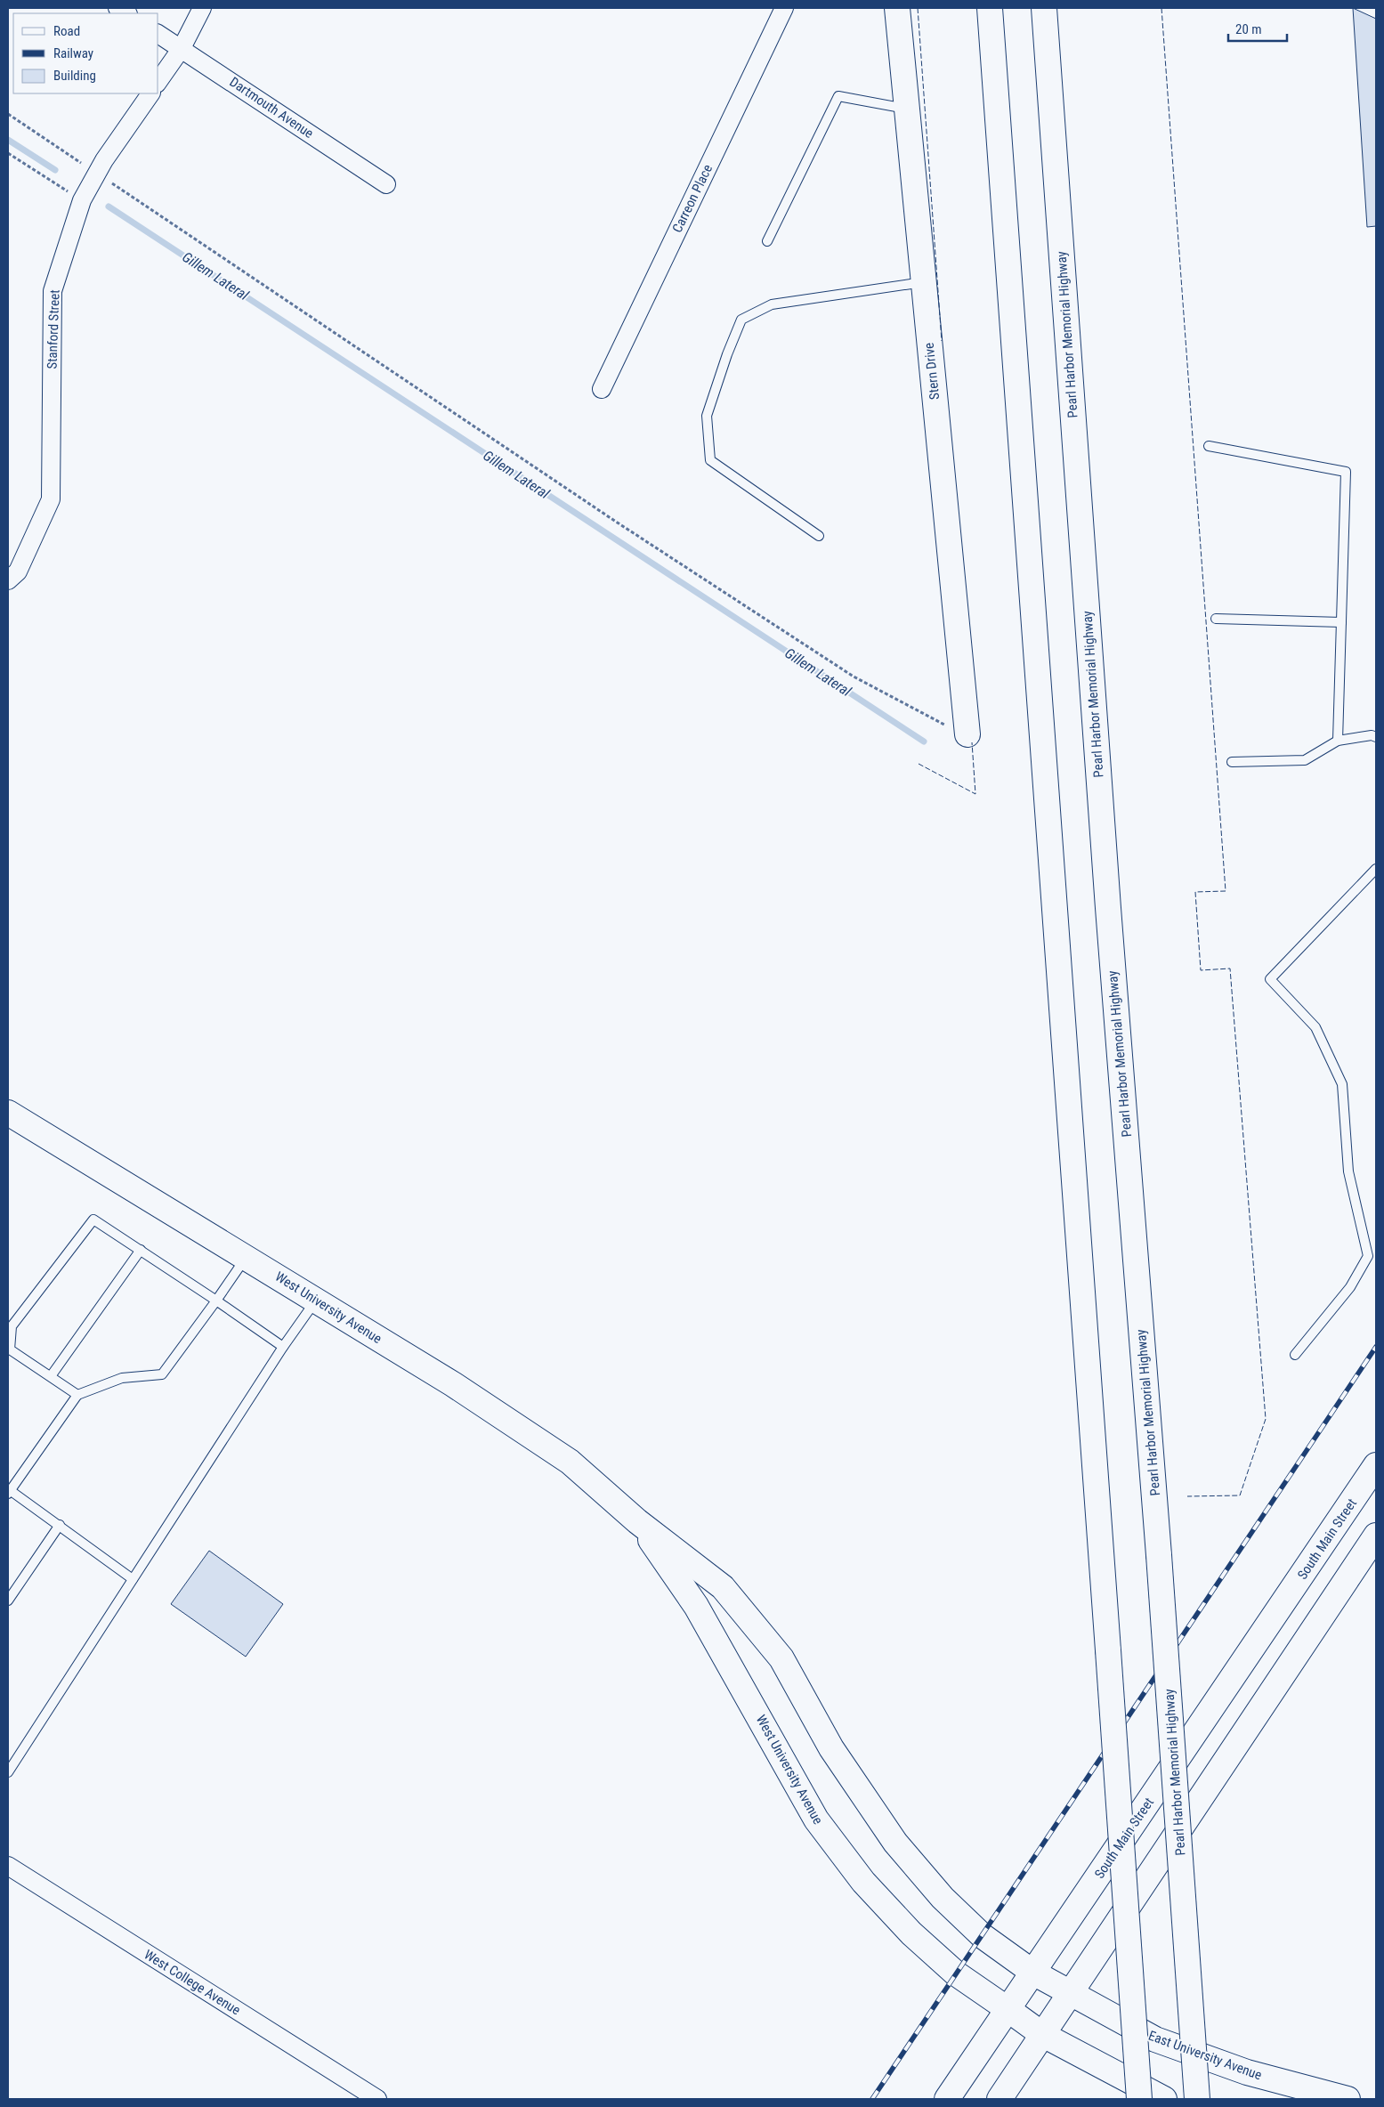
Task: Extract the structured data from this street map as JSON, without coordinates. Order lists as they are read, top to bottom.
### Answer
{
  "streets": {
    "main road": [
      "Pearl Harbor Memorial Highway",
      "Stern Drive",
      "West University Avenue",
      "South Main Street",
      "East University Avenue"
    ],
    "street": [
      "Dartmouth Avenue",
      "Carreon Place",
      "Stanford Street",
      "West College Avenue"
    ]
  },
  "crossings": [
    ["West University Avenue", "South Main Street"],
    ["West University Avenue", "East University Avenue"]
  ],
  "water": ["Gillem Lateral"],
  "legend": ["Road", "Railway", "Building"],
  "scale_bar": "20 m"
}
